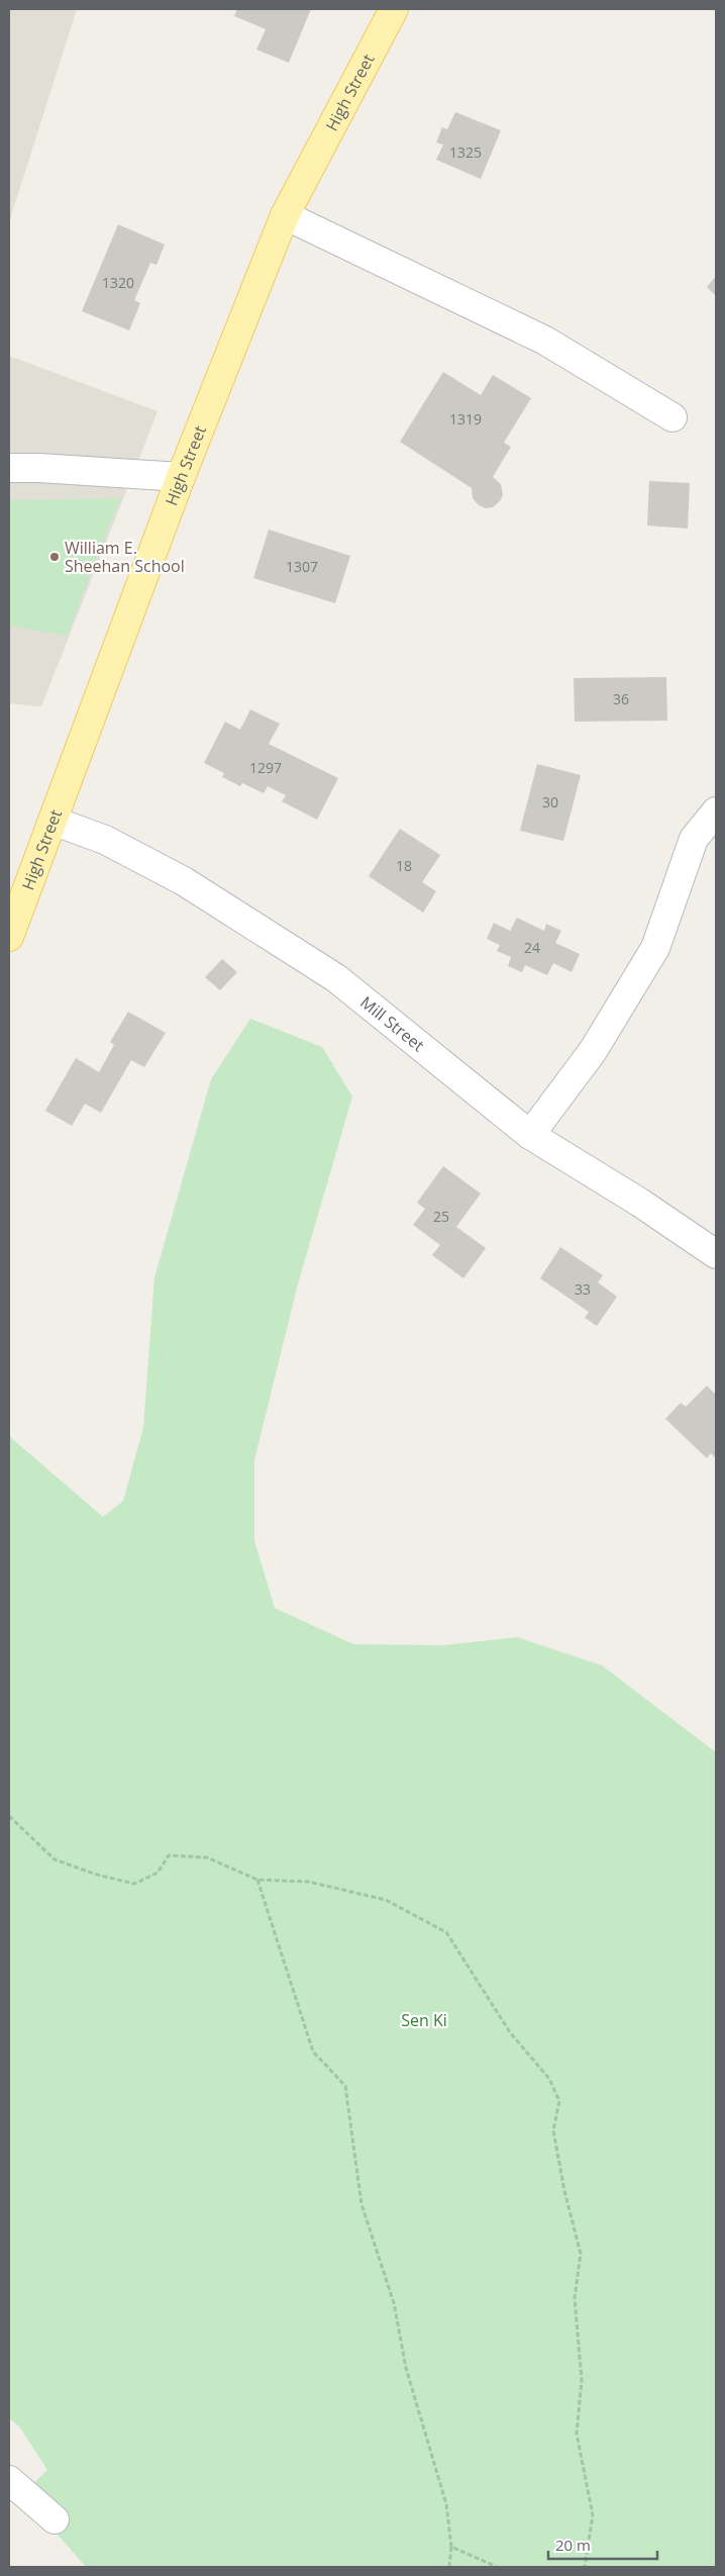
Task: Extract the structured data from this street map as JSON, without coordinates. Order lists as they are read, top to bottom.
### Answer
{
  "streets": {
    "main road": ["High Street"],
    "street": ["Mill Street"]
  },
  "crossings": [
    ["High Street", "Mill Street"]
  ],
  "parks": ["Sen Ki"],
  "places": ["William E. Sheehan School"],
  "house_numbers": [
    "1325",
    "1320",
    "1319",
    "1307",
    "36",
    "1297",
    "30",
    "18",
    "24",
    "25",
    "33"
  ],
  "scale_bar": "20 m"
}
